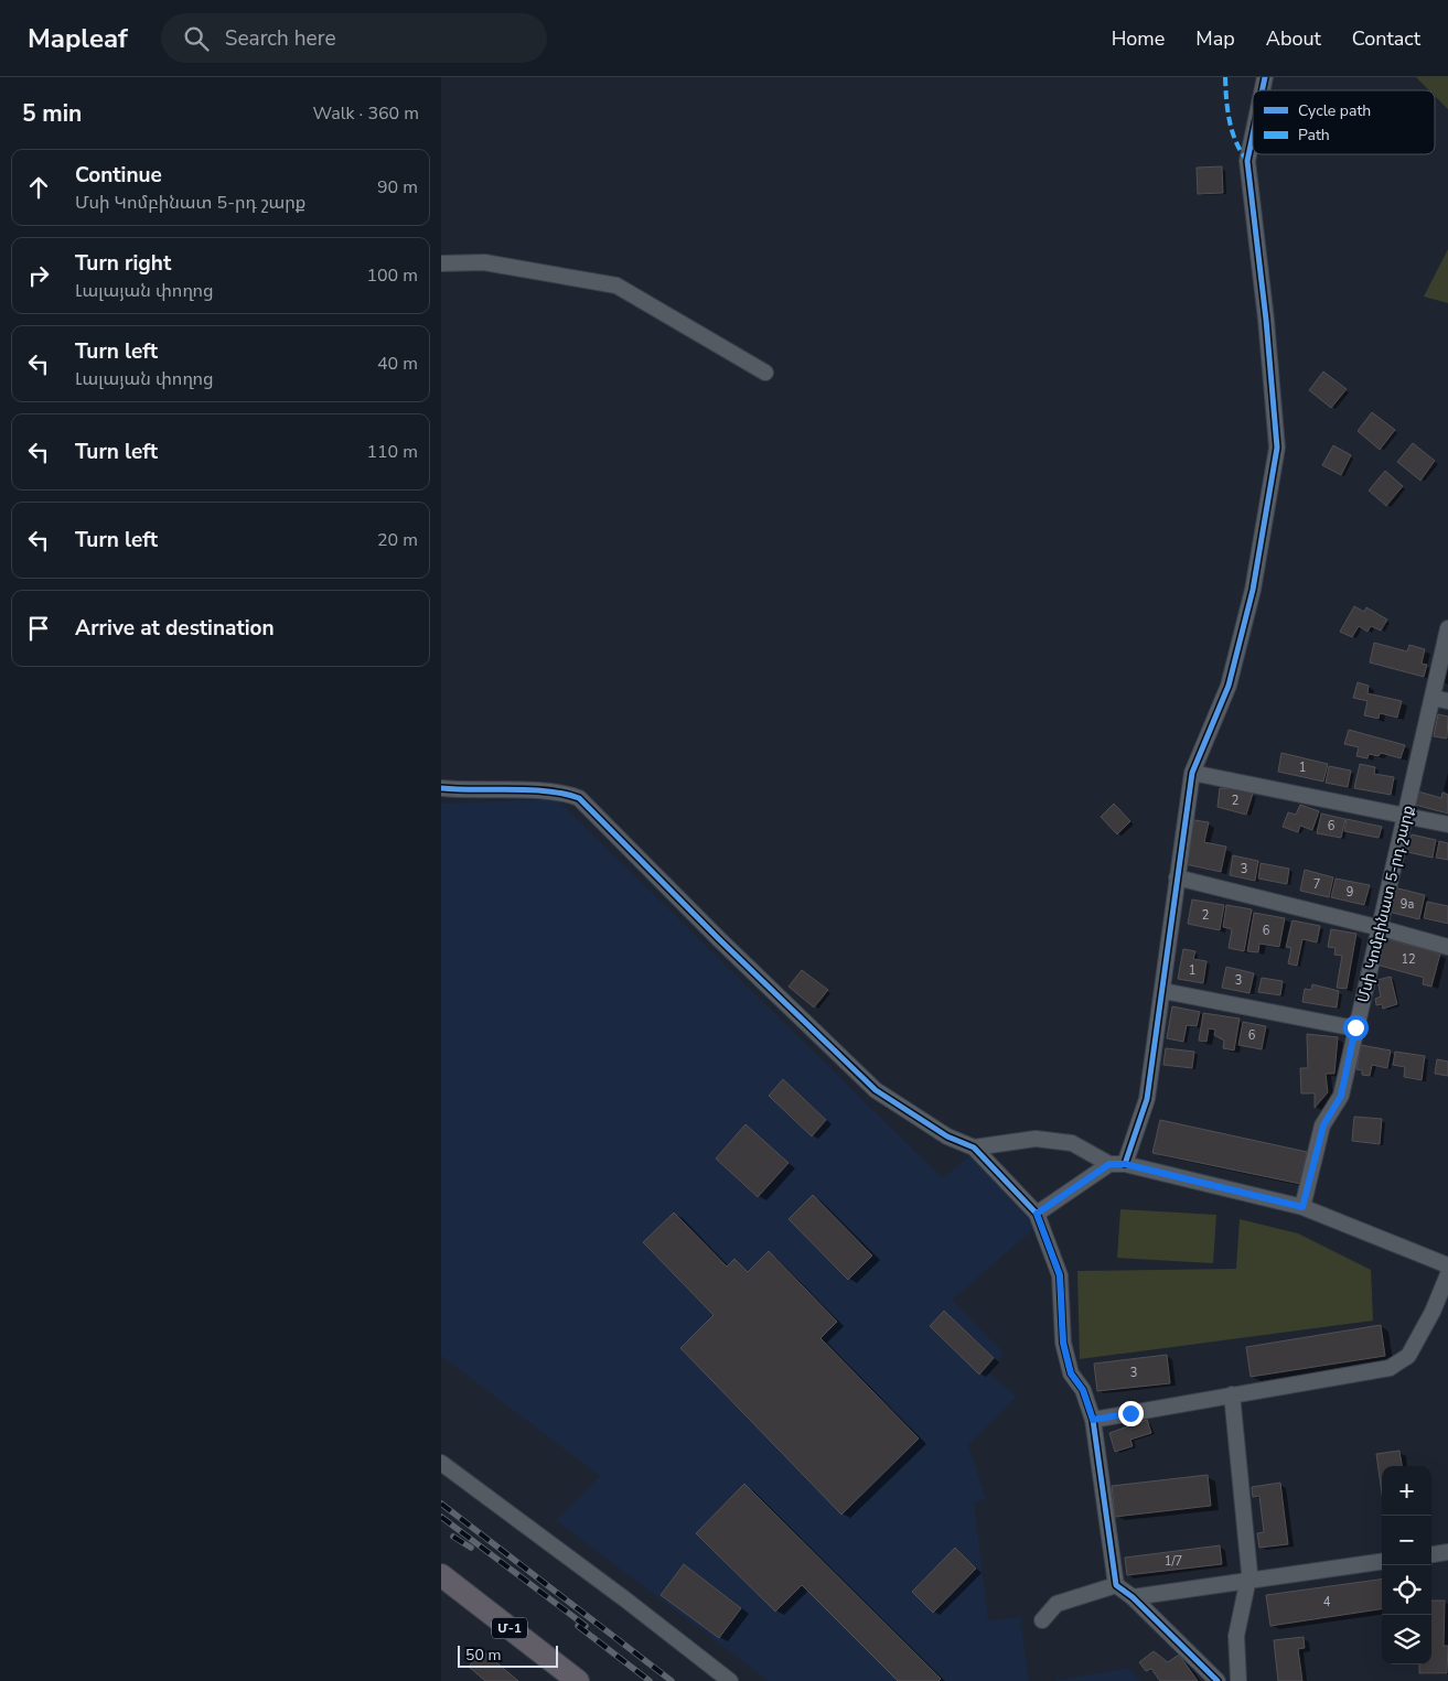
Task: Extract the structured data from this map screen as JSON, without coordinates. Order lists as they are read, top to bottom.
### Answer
{
  "streets": {
    "highway": ["Մ-1"],
    "street": ["Մսի Կոմբինատ 5-րդ շարք"]
  },
  "house_numbers": [
    "1",
    "2",
    "6",
    "3",
    "7",
    "9",
    "9a",
    "2",
    "6",
    "12",
    "1",
    "3",
    "6",
    "3",
    "1/7",
    "4"
  ],
  "legend": ["Cycle path", "Path"],
  "scale_bar": "50 m",
  "page": {
    "header": "Mapleaf",
    "search": "Search here",
    "nav": [
      "Home",
      "Map",
      "About",
      "Contact"
    ],
    "heading": ["5 min", "Walk · 360 m"],
    "list": [
      ["Continue", "Մսի Կոմբինատ 5-րդ շարք", "90 m"],
      ["Turn right", "Լալայան փողոց", "100 m"],
      ["Turn left", "Լալայան փողոց", "40 m"],
      ["Turn left", "110 m"],
      ["Turn left", "20 m"],
      "Arrive at destination"
    ],
    "map_buttons": ["+", "−"],
    "scale": "50 m"
  }
}
